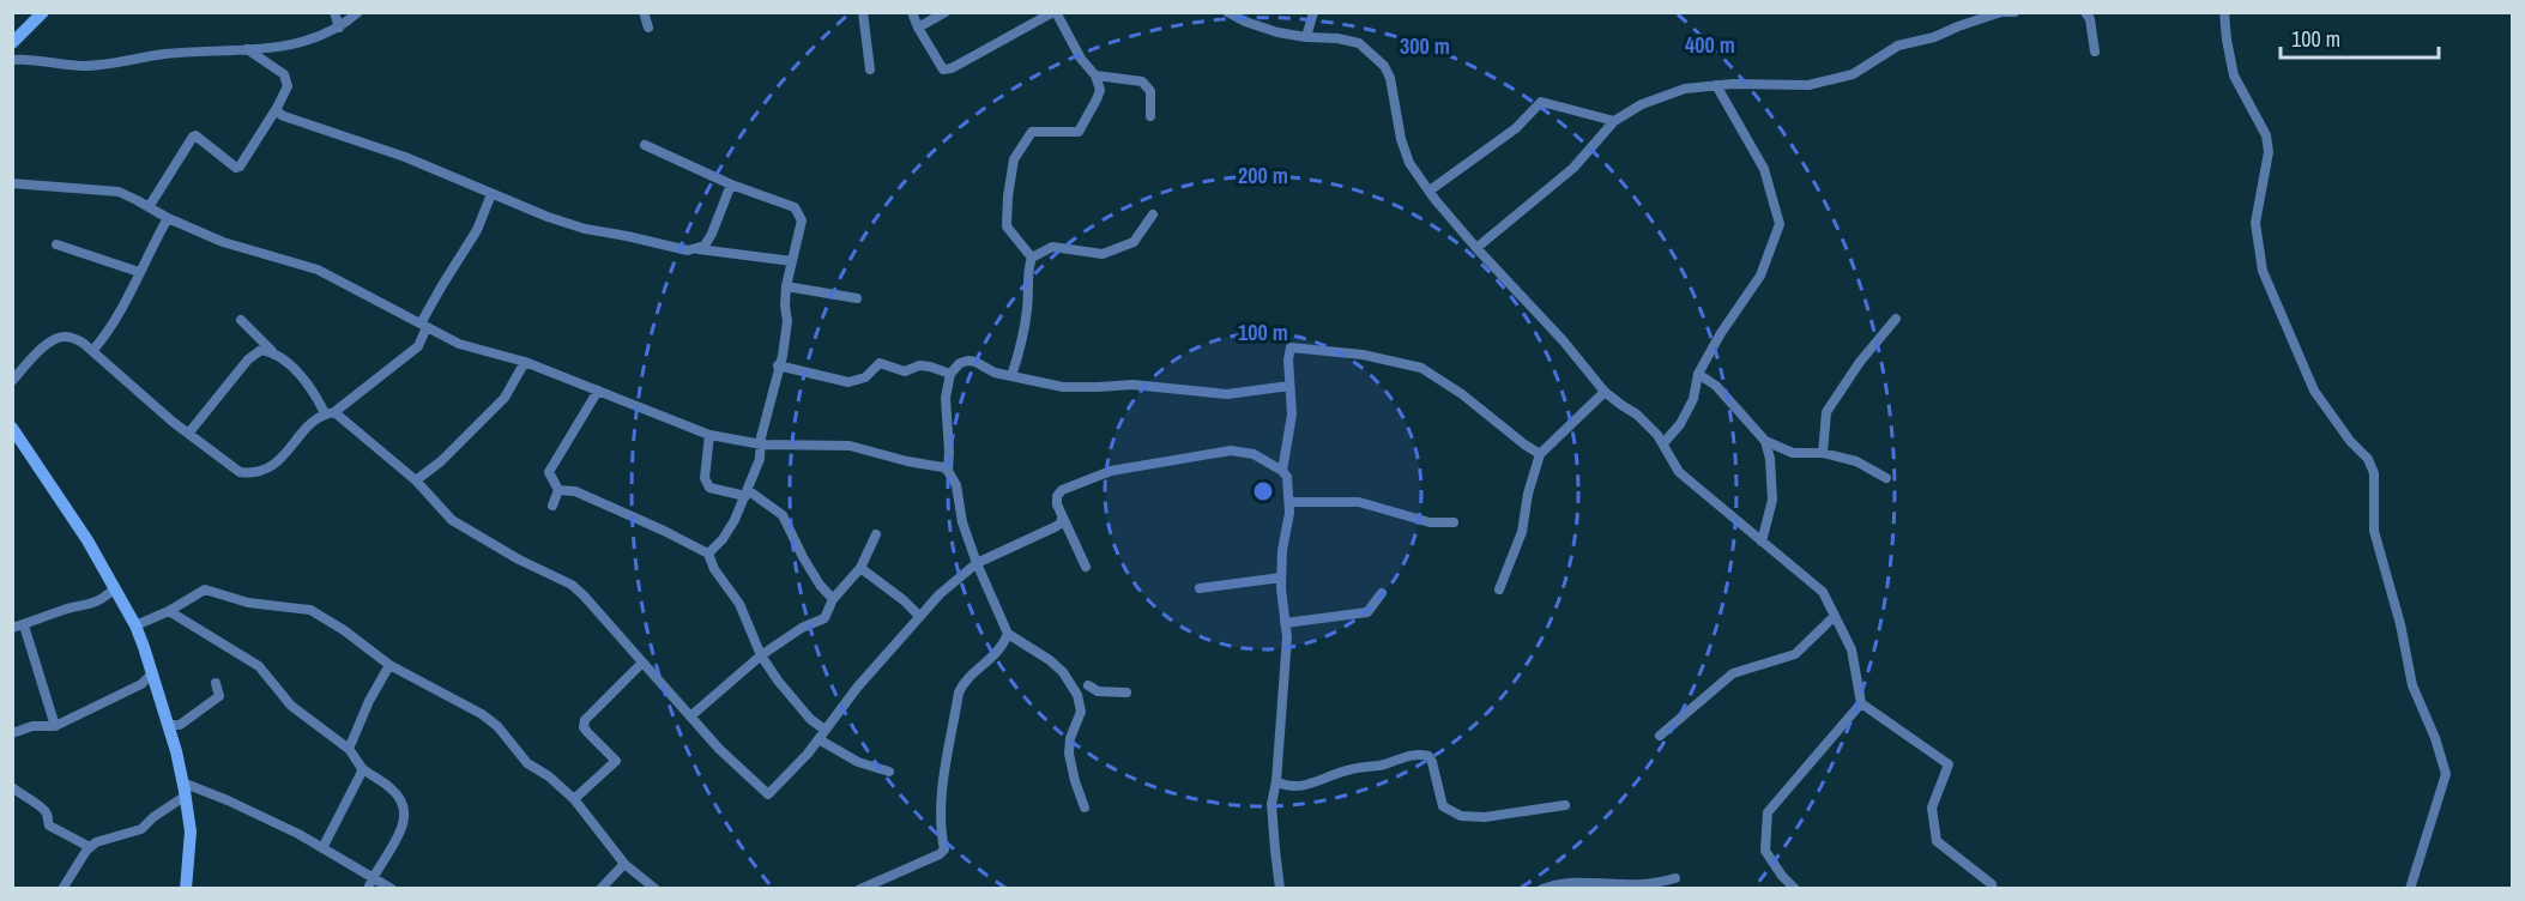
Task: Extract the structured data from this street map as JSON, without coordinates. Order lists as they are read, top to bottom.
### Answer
{
  "scale_bar": "100 m",
  "rings": [
    "400 m",
    "300 m",
    "200 m",
    "100 m"
  ]
}
